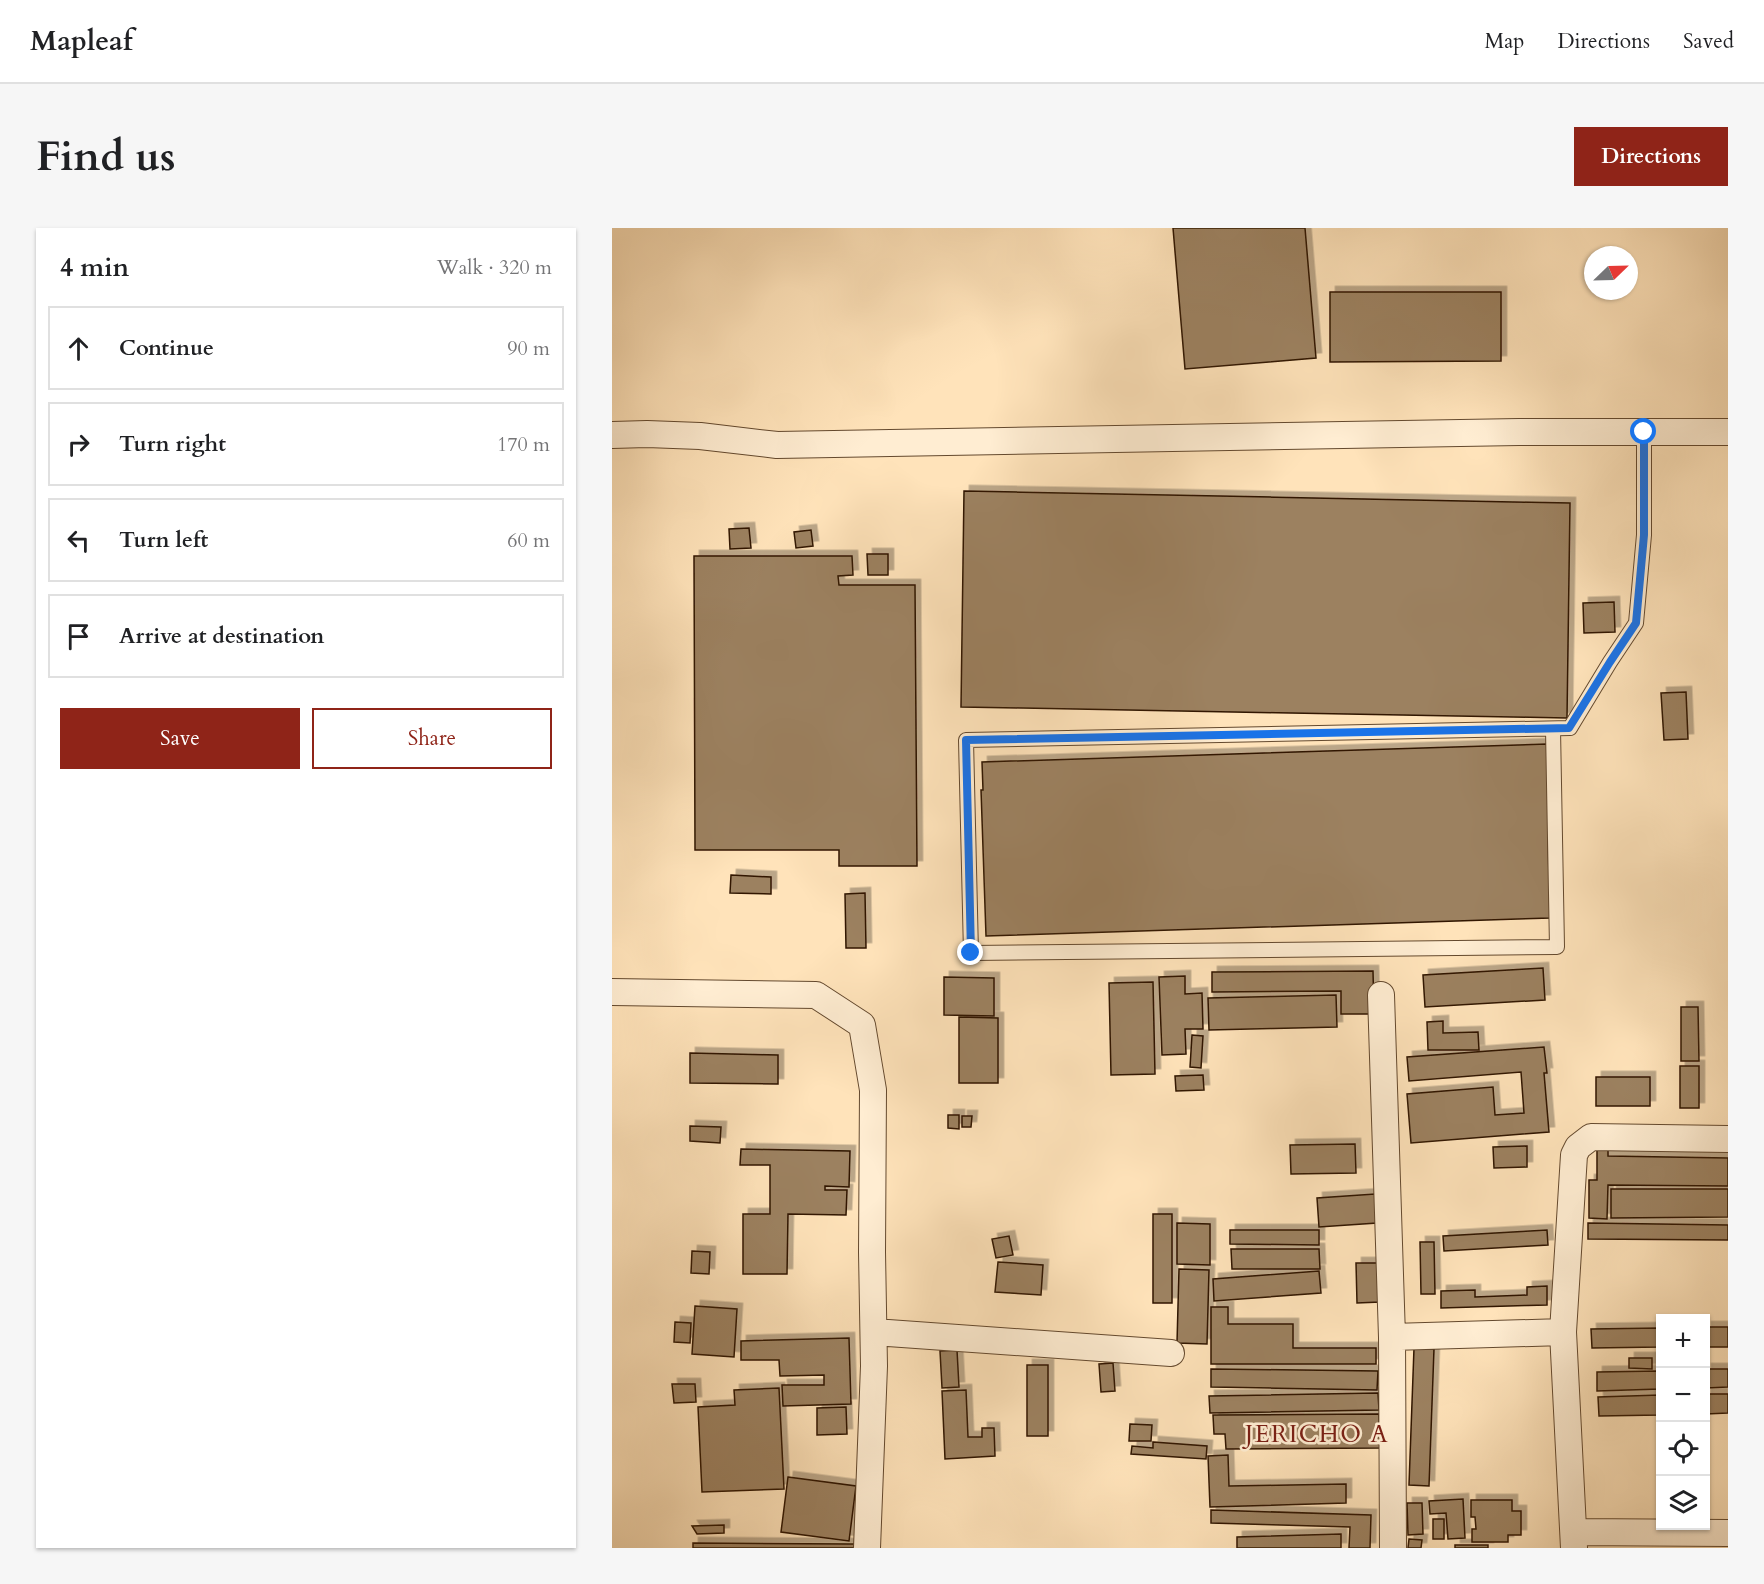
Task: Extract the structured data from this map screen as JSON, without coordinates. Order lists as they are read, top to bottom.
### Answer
{
  "districts": ["JERICHO A"],
  "north": "top right",
  "page": {
    "header": "Mapleaf",
    "nav": ["Map", "Directions", "Saved"],
    "buttons": [
      "Directions",
      ["Save", "Share"]
    ],
    "title": "Find us",
    "heading": ["4 min", "Walk · 320 m"],
    "list": [
      ["Continue", "90 m"],
      ["Turn right", "170 m"],
      ["Turn left", "60 m"],
      "Arrive at destination"
    ],
    "map_buttons": ["+", "−"]
  }
}
